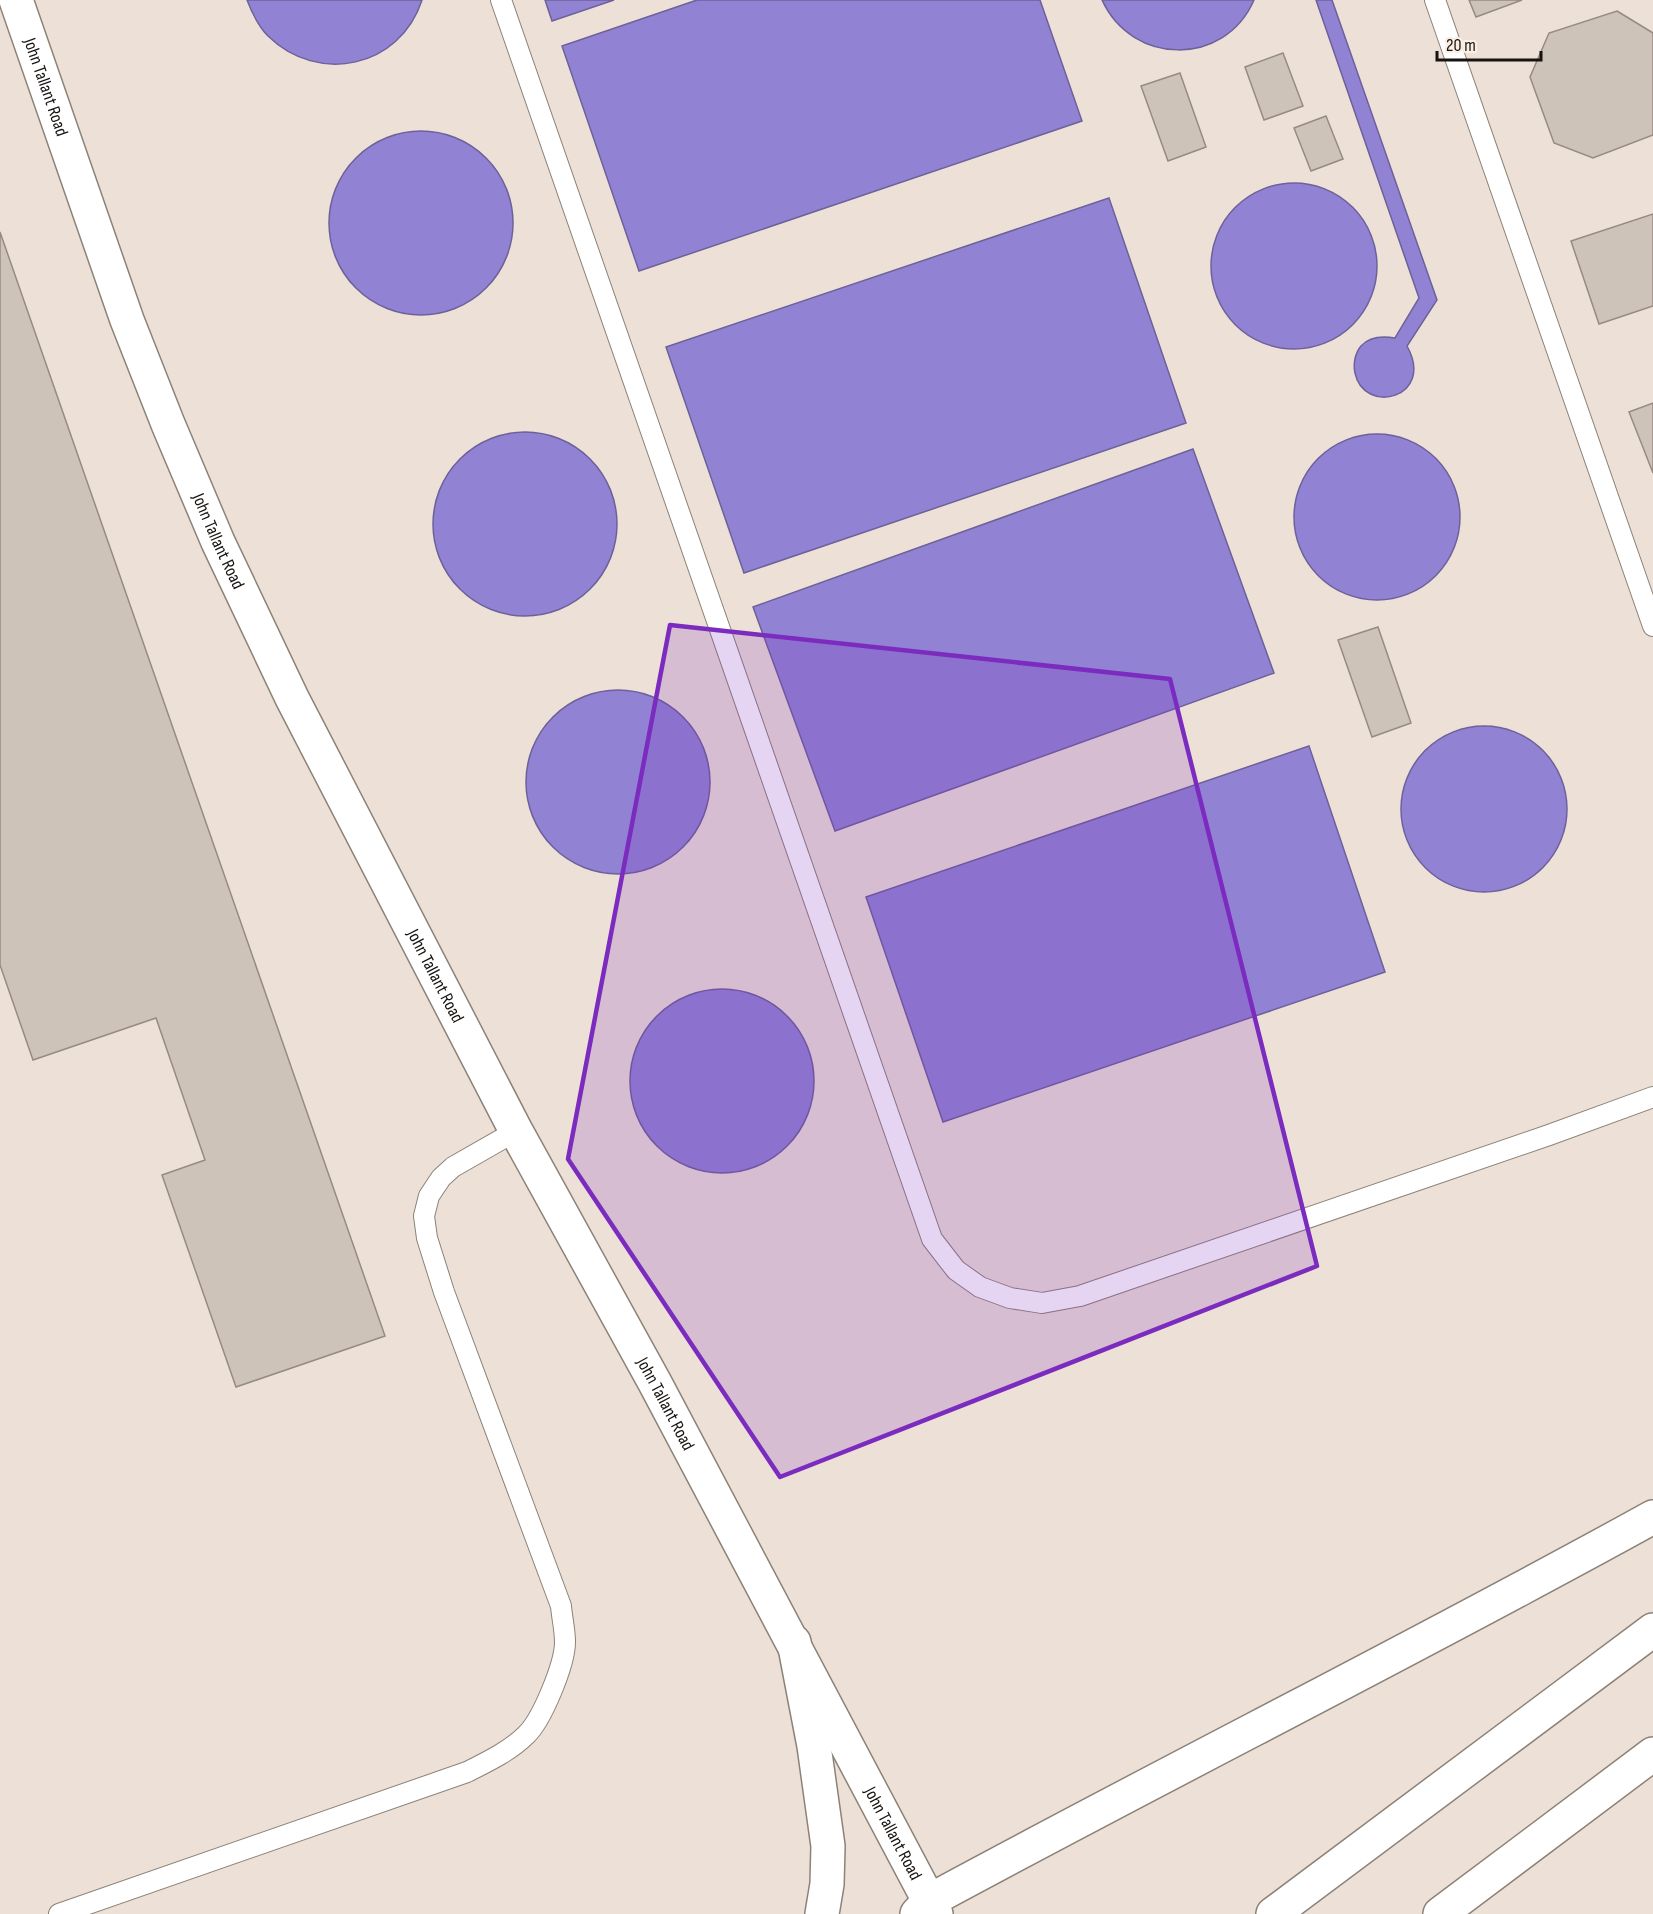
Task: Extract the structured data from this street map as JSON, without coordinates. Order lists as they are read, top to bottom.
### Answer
{
  "streets": {
    "main road": ["John Tallant Road"]
  },
  "scale_bar": "20 m"
}
